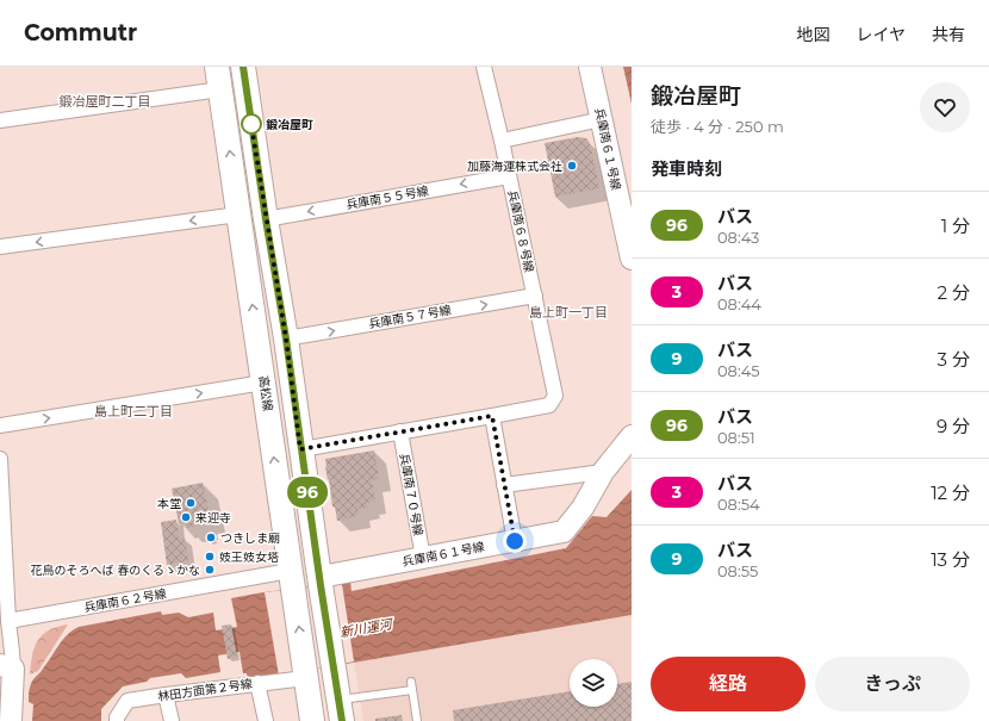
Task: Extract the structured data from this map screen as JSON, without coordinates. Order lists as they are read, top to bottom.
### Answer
{
  "streets": {
    "main road": ["高松線"],
    "street": [
      "兵庫南６１号線",
      "兵庫南５５号線",
      "兵庫南６８号線",
      "兵庫南５７号線",
      "兵庫南７０号線",
      "兵庫南６２号線",
      "林田方面第２号線"
    ]
  },
  "crossings": [
    ["兵庫南６１号線", "兵庫南７０号線"],
    ["兵庫南５５号線", "兵庫南６８号線"],
    ["兵庫南６８号線", "兵庫南５７号線"],
    ["高松線", "兵庫南６２号線"],
    ["高松線", "林田方面第２号線"]
  ],
  "one_way": ["兵庫南５５号線"],
  "districts": ["鍛冶屋町二丁目", "島上町一丁目", "島上町二丁目"],
  "water": ["新川運河"],
  "places": [
    "鍛冶屋町",
    "加藤海運株式会社",
    "本堂",
    "来迎寺",
    "つきしま廟",
    "妓王妓女塔",
    "花鳥のそろへば 春のくるゝかな"
  ],
  "lines": ["bus line 96"],
  "page": {
    "header": "Commutr",
    "nav": ["地図", "レイヤ", "共有"],
    "on_map": "96",
    "heading": [
      ["鍛冶屋町", "徒歩 · 4 分 · 250 m"],
      "発車時刻"
    ],
    "list": [
      {
        "mark": "96",
        "name": "バス",
        "note": "08:43",
        "value": "1 分"
      },
      {
        "mark": "3",
        "name": "バス",
        "note": "08:44",
        "value": "2 分"
      },
      {
        "mark": "9",
        "name": "バス",
        "note": "08:45",
        "value": "3 分"
      },
      {
        "mark": "96",
        "name": "バス",
        "note": "08:51",
        "value": "9 分"
      },
      {
        "mark": "3",
        "name": "バス",
        "note": "08:54",
        "value": "12 分"
      },
      {
        "mark": "9",
        "name": "バス",
        "note": "08:55",
        "value": "13 分"
      }
    ],
    "buttons": ["経路", "きっぷ"]
  }
}
